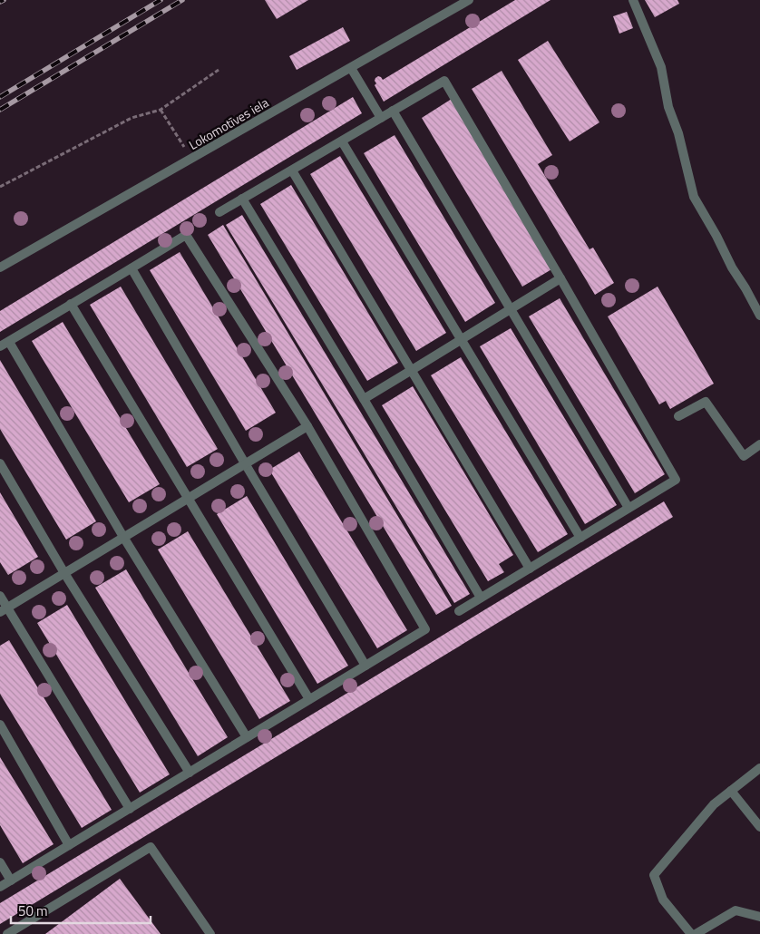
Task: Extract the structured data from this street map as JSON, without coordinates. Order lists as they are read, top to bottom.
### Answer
{
  "streets": {
    "street": ["Lokomotīves iela"]
  },
  "scale_bar": "50 m"
}
